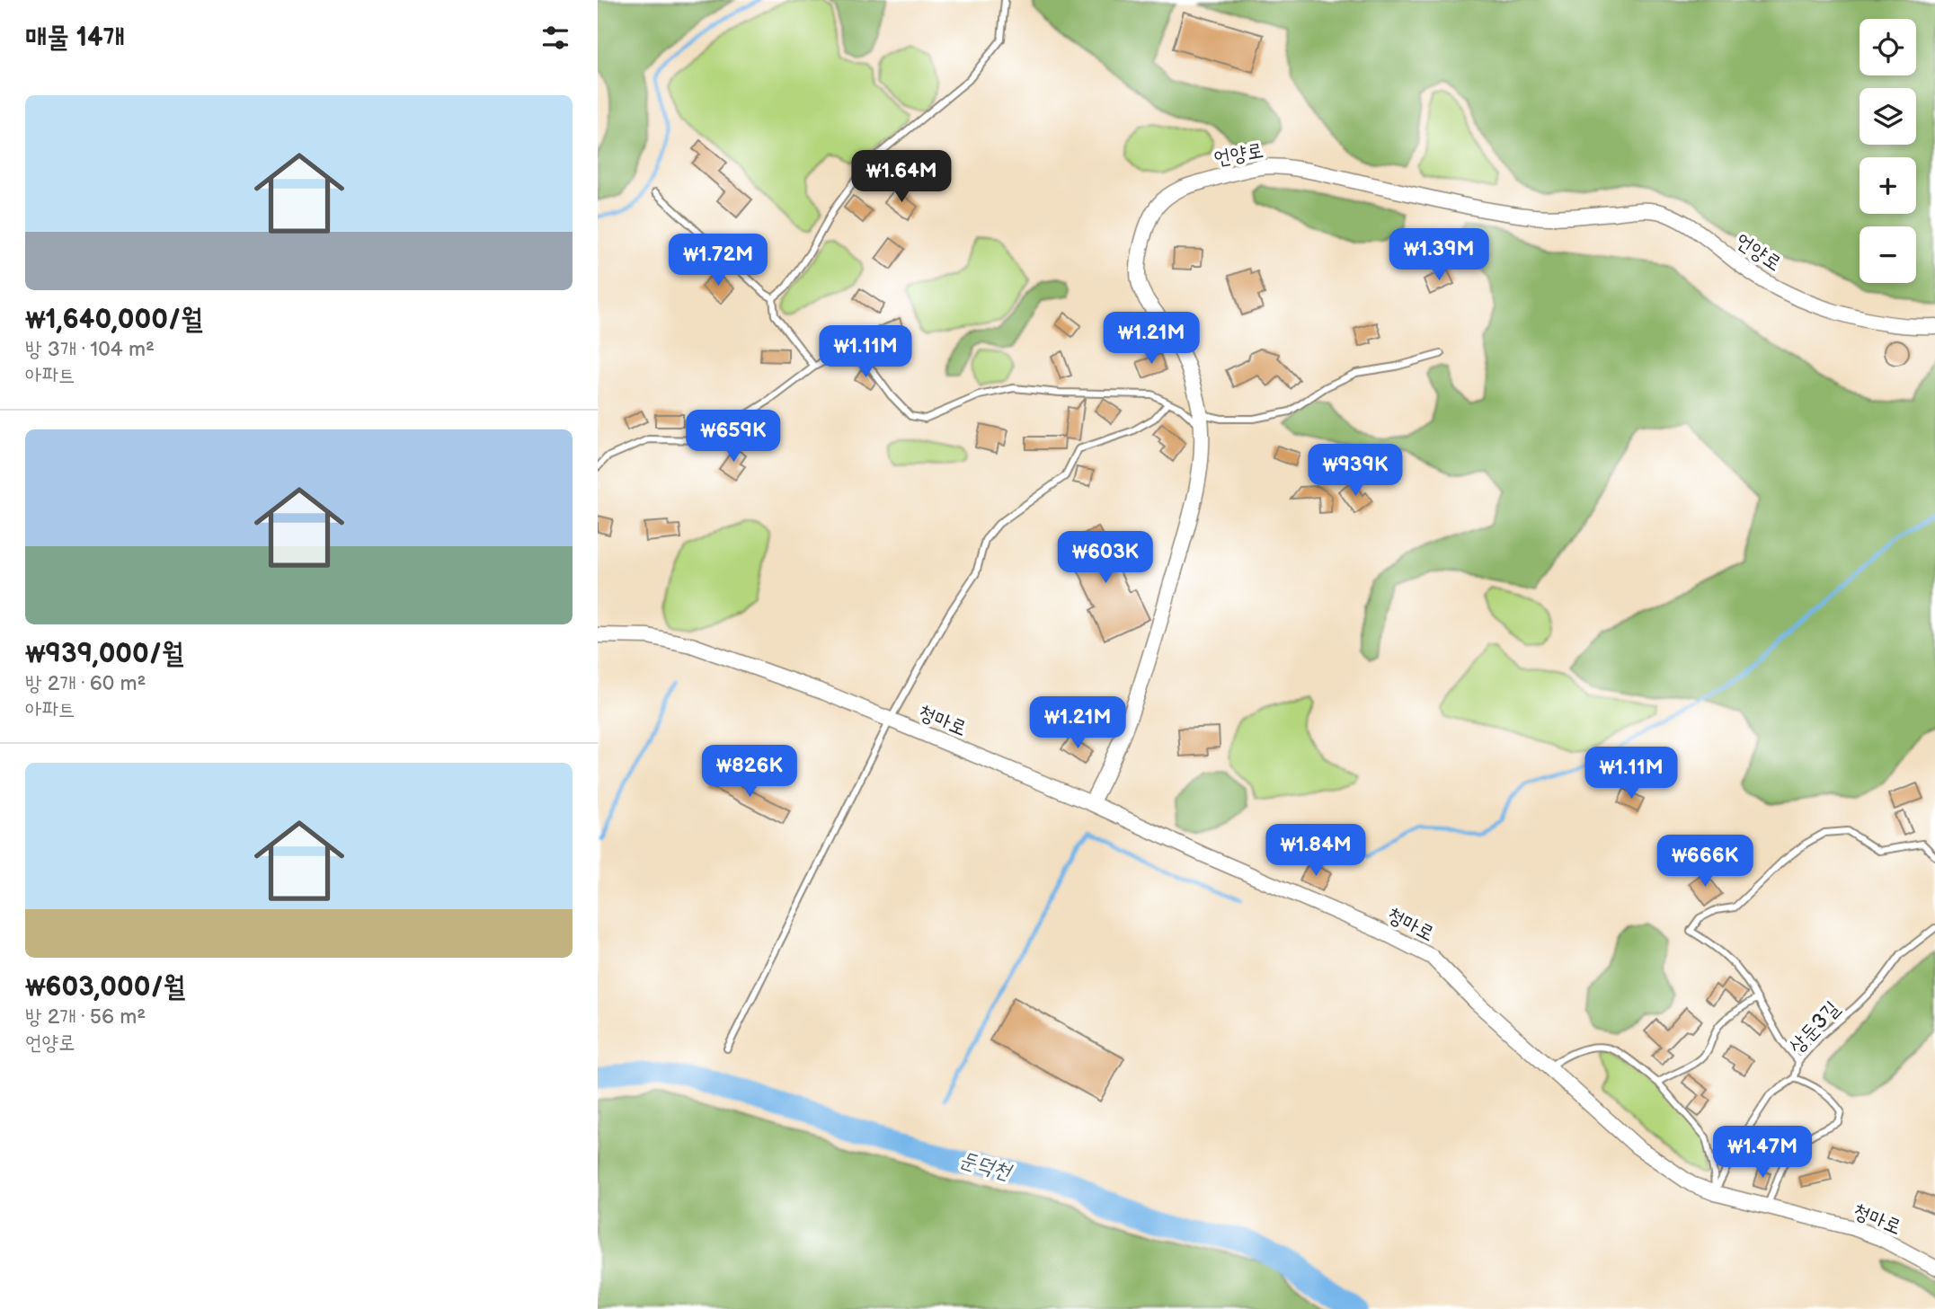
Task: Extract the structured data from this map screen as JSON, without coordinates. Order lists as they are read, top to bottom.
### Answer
{
  "streets": {
    "street": ["언양로", "청마로"],
    "lane": ["상둔3길"]
  },
  "crossings": [
    ["언양로", "청마로"],
    ["청마로", "상둔3길"]
  ],
  "water": ["둔덕천"],
  "page": {
    "heading": "매물 14개",
    "map_buttons": ["+", "−"],
    "list": [
      {
        "name": "₩1,640,000/월",
        "note": "방 3개 · 104 m² · 아파트"
      },
      {
        "name": "₩939,000/월",
        "note": "방 2개 · 60 m² · 아파트"
      },
      {
        "name": "₩603,000/월",
        "note": "방 2개 · 56 m² · 언양로"
      }
    ],
    "price": [
      "₩1.64M",
      "₩1.39M",
      "₩1.72M",
      "₩1.21M",
      "₩1.11M",
      "₩659K",
      "₩939K",
      "₩603K",
      "₩1.21M",
      "₩826K",
      "₩1.11M",
      "₩1.84M",
      "₩666K",
      "₩1.47M"
    ]
  }
}
